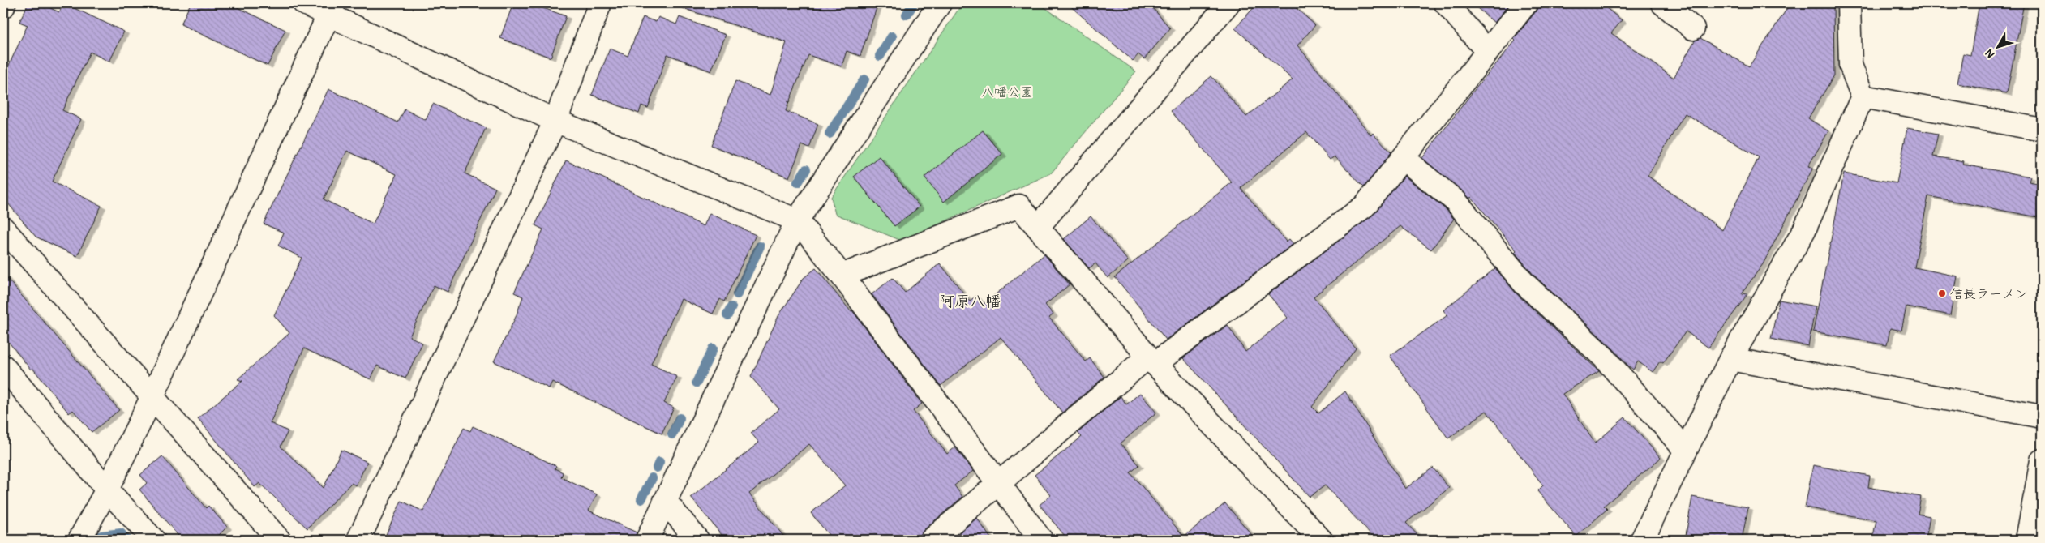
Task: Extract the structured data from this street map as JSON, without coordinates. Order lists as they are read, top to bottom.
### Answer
{
  "districts": ["阿原八幡"],
  "parks": ["八幡公園"],
  "places": ["信長ラーメン"],
  "north": "bottom left"
}
